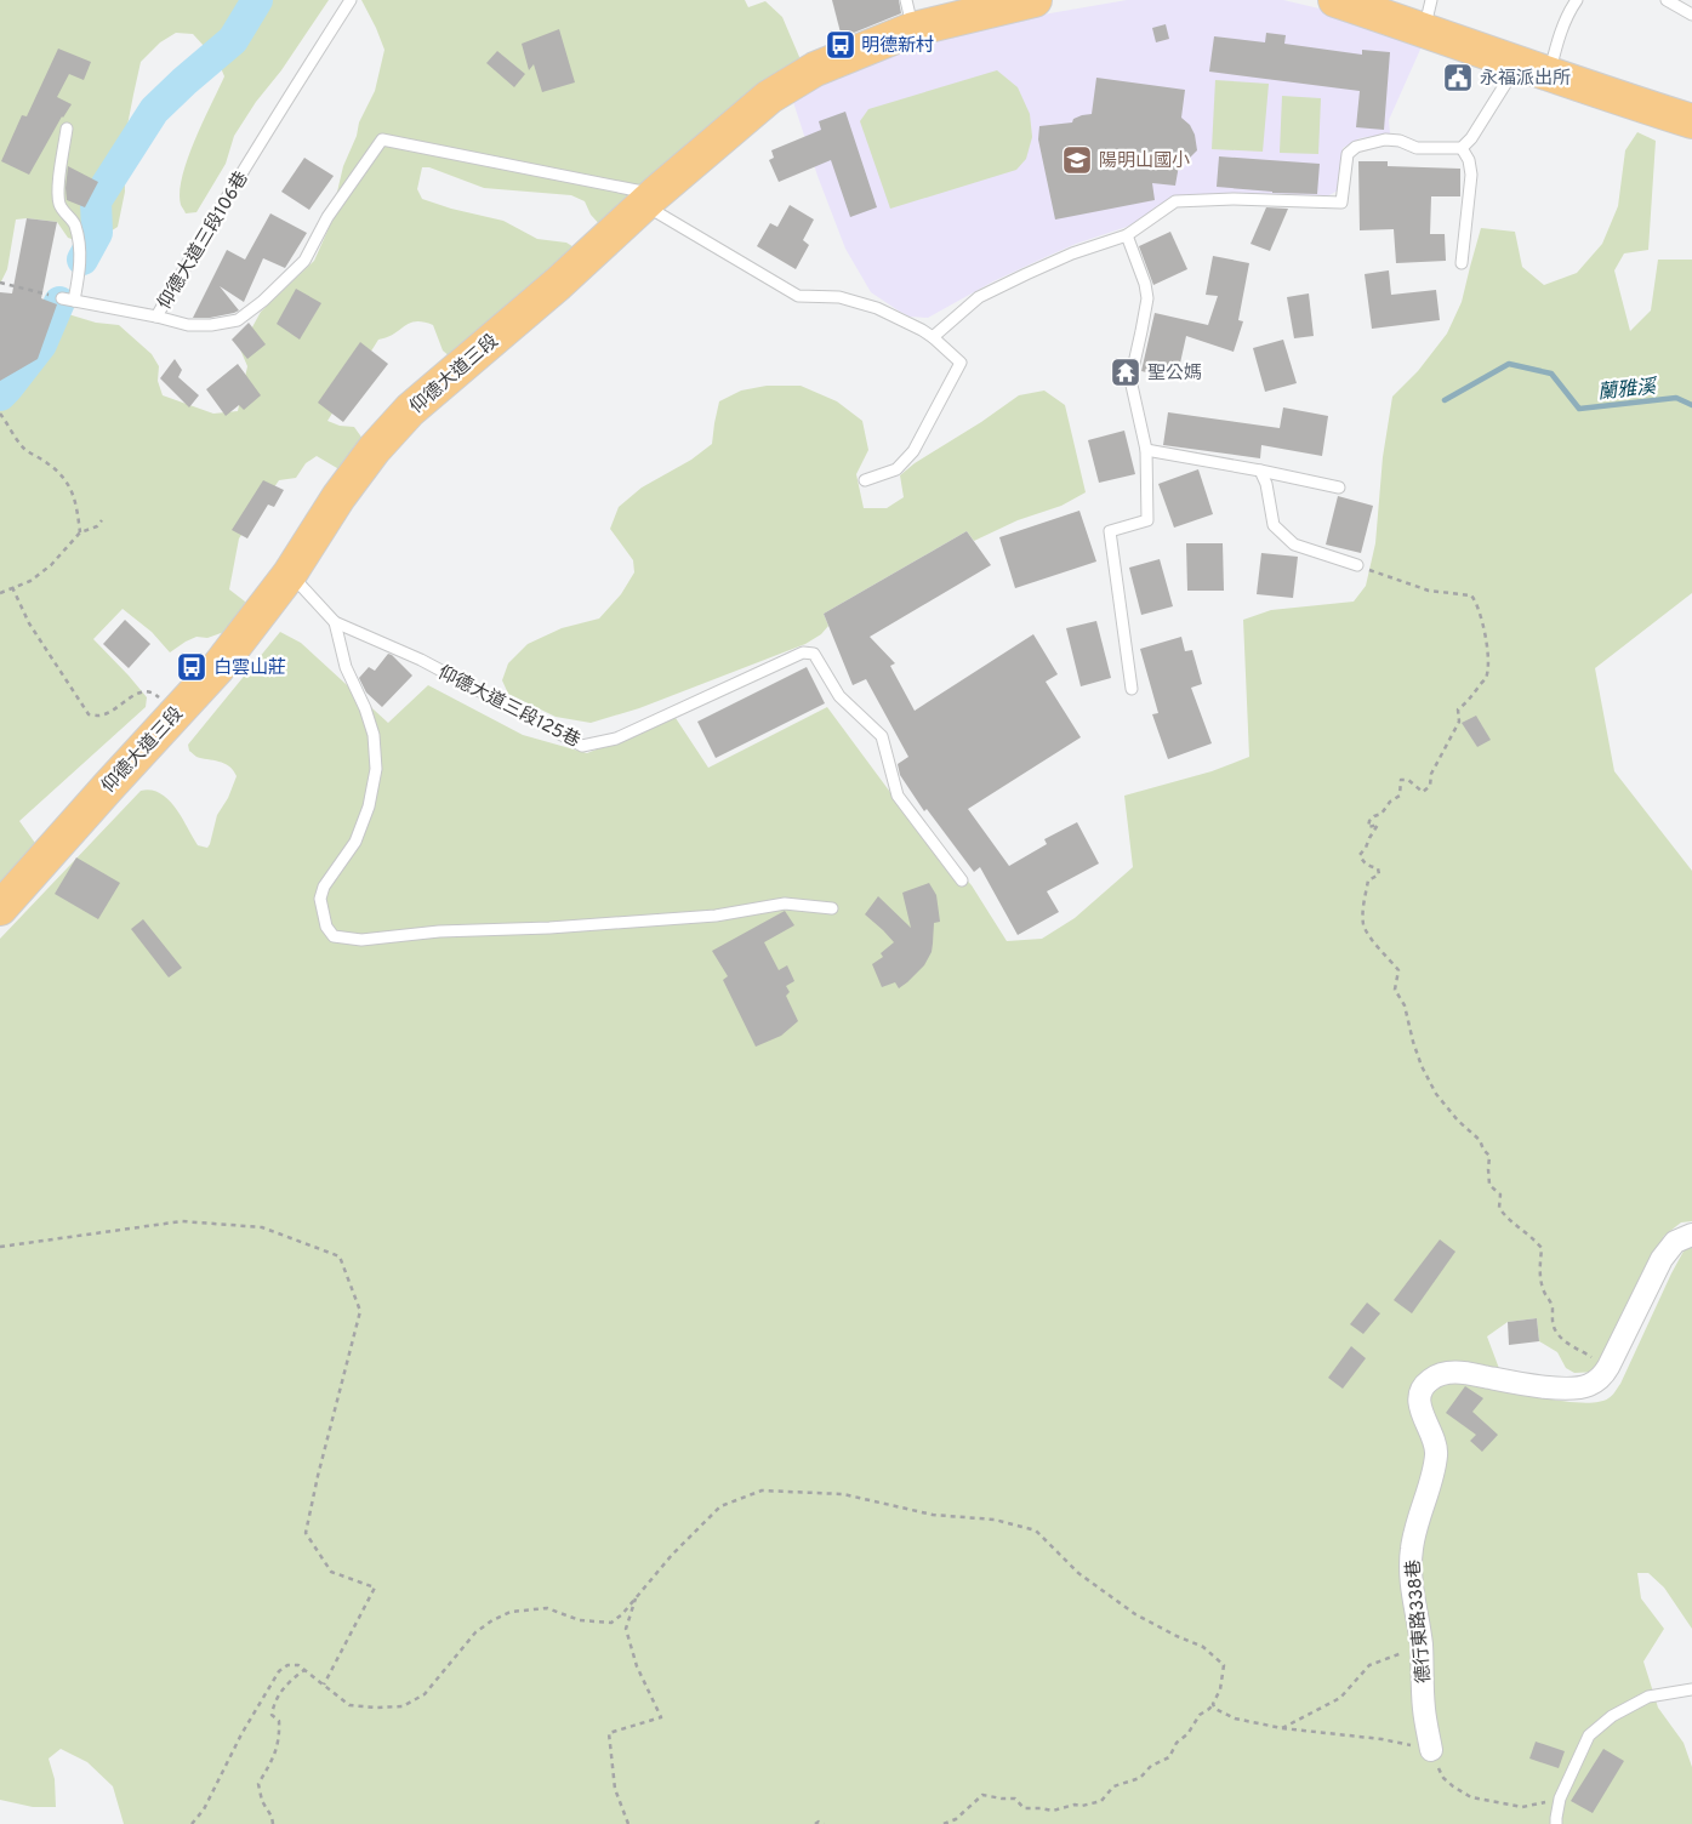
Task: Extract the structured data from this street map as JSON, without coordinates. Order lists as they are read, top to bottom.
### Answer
{
  "streets": {
    "main road": ["仰德大道三段"],
    "street": ["德行東路338巷"],
    "lane": ["仰德大道三段106巷", "仰德大道三段125巷"]
  },
  "crossings": [
    ["仰德大道三段106巷", "仰德大道三段"],
    ["仰德大道三段", "仰德大道三段125巷"]
  ],
  "water": ["蘭雅溪"],
  "places": {
    "bus stop": ["明德新村", "白雲山莊"],
    "public building": ["永福派出所"],
    "school or university": ["陽明山國小"],
    "temple": ["聖公媽"]
  }
}
